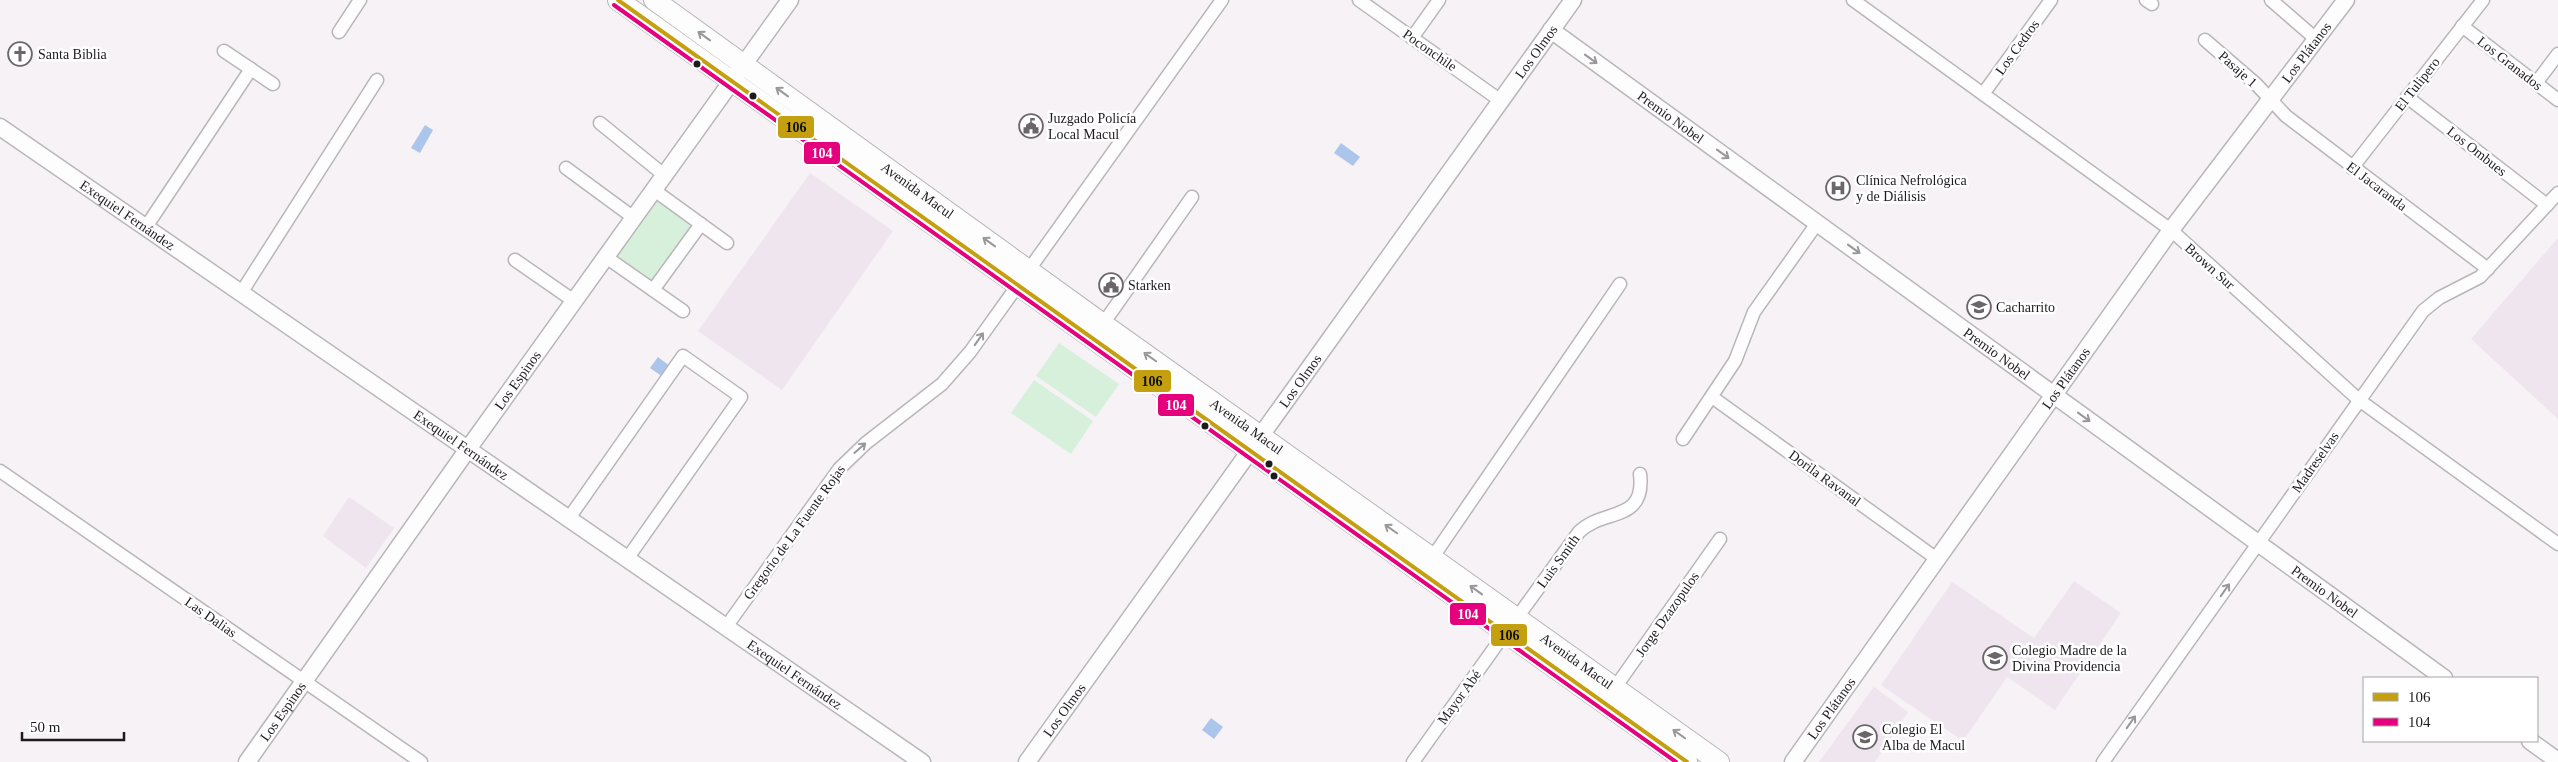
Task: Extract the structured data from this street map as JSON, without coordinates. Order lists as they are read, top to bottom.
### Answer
{
  "streets": {
    "main road": ["Avenida Macul"],
    "street": [
      "Los Cedros",
      "Poconchile",
      "Los Olmos",
      "Los Plátanos",
      "Los Granados",
      "Pasaje 1",
      "El Tulipero",
      "Premio Nobel",
      "Los Ombues",
      "El Jacaranda",
      "Exequiel Fernández",
      "Brown Sur",
      "Los Espinos",
      "Madreselvas",
      "Dorila Ravanal",
      "Gregorio de La Fuente Rojas",
      "Luis Smith",
      "Jorge Dzazopulos",
      "Las Dalias",
      "Mayor Abé"
    ]
  },
  "crossings": [
    ["Los Cedros", "Brown Sur"],
    ["Poconchile", "Los Olmos"],
    ["Los Olmos", "Premio Nobel"],
    ["Los Olmos", "Avenida Macul"],
    ["Los Plátanos", "Pasaje 1"],
    ["Los Plátanos", "Premio Nobel"],
    ["Los Plátanos", "El Jacaranda"],
    ["Los Plátanos", "Brown Sur"],
    ["Los Plátanos", "Dorila Ravanal"],
    ["Los Granados", "El Tulipero"],
    ["Pasaje 1", "El Jacaranda"],
    ["El Tulipero", "Los Ombues"],
    ["El Tulipero", "El Jacaranda"],
    ["Premio Nobel", "Madreselvas"],
    ["Los Ombues", "Madreselvas"],
    ["El Jacaranda", "Madreselvas"],
    ["Avenida Macul", "Los Espinos"],
    ["Avenida Macul", "Gregorio de La Fuente Rojas"],
    ["Avenida Macul", "Luis Smith"],
    ["Avenida Macul", "Jorge Dzazopulos"],
    ["Avenida Macul", "Mayor Abé"],
    ["Exequiel Fernández", "Los Espinos"],
    ["Exequiel Fernández", "Gregorio de La Fuente Rojas"],
    ["Brown Sur", "Madreselvas"],
    ["Los Espinos", "Las Dalias"],
    ["Luis Smith", "Mayor Abé"]
  ],
  "one_way": ["Premio Nobel", "Madreselvas", "Gregorio de La Fuente Rojas"],
  "places": {
    "church": ["Santa Biblia"],
    "public building": ["Juzgado Policía Local Macul", "Starken"],
    "hospital": ["Clínica Nefrológica y de Diálisis"],
    "school or university": ["Cacharrito", "Colegio Madre de la Divina Providencia", "Colegio El Alba de Macul"]
  },
  "lines": ["transit line 106", "transit line 104"],
  "legend": ["106", "104"],
  "scale_bar": "50 m"
}
